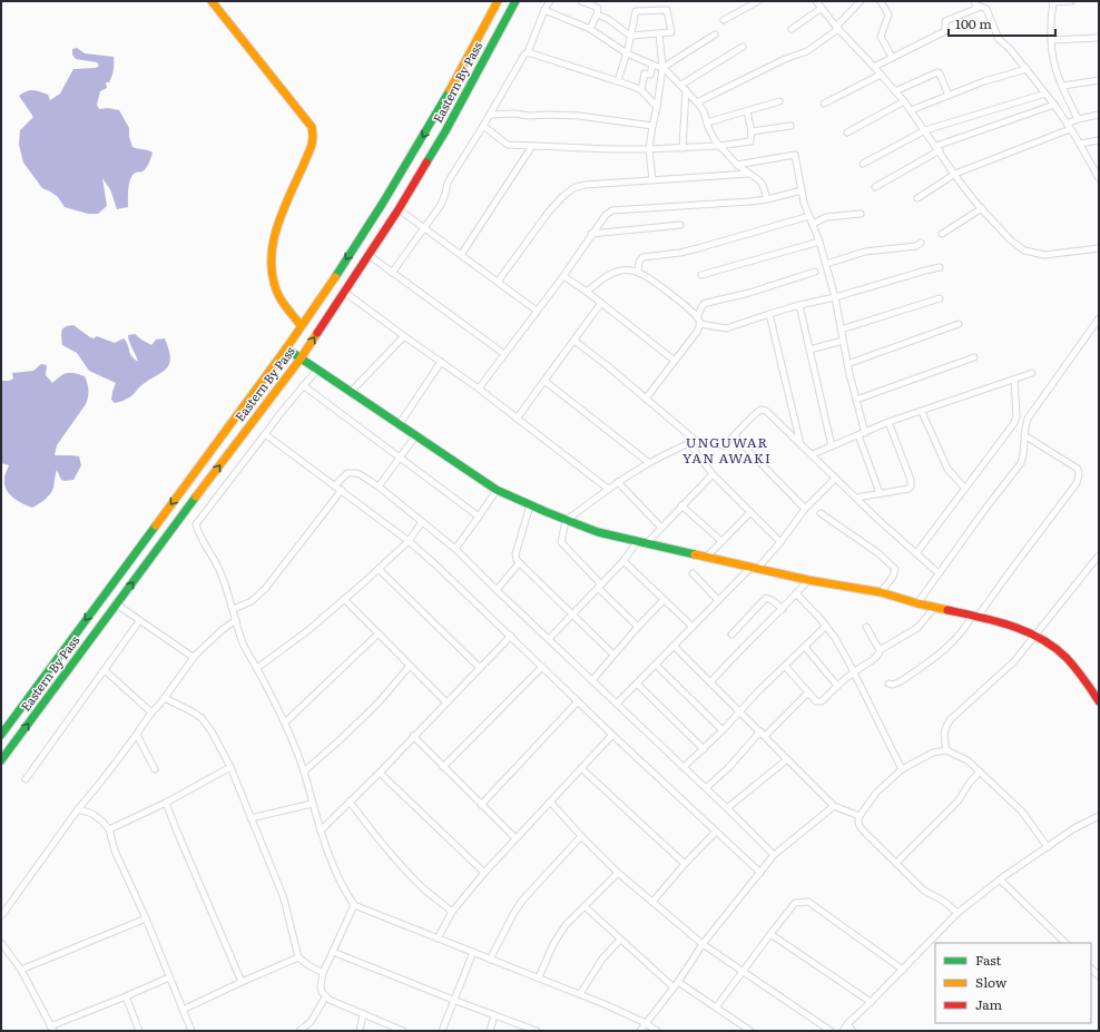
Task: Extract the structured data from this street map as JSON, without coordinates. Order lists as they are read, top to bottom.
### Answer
{
  "streets": {
    "main road": ["Eastern By Pass"]
  },
  "districts": ["UNGUWAR YAN AWAKI"],
  "legend": ["Fast", "Slow", "Jam"],
  "scale_bar": "100 m"
}
